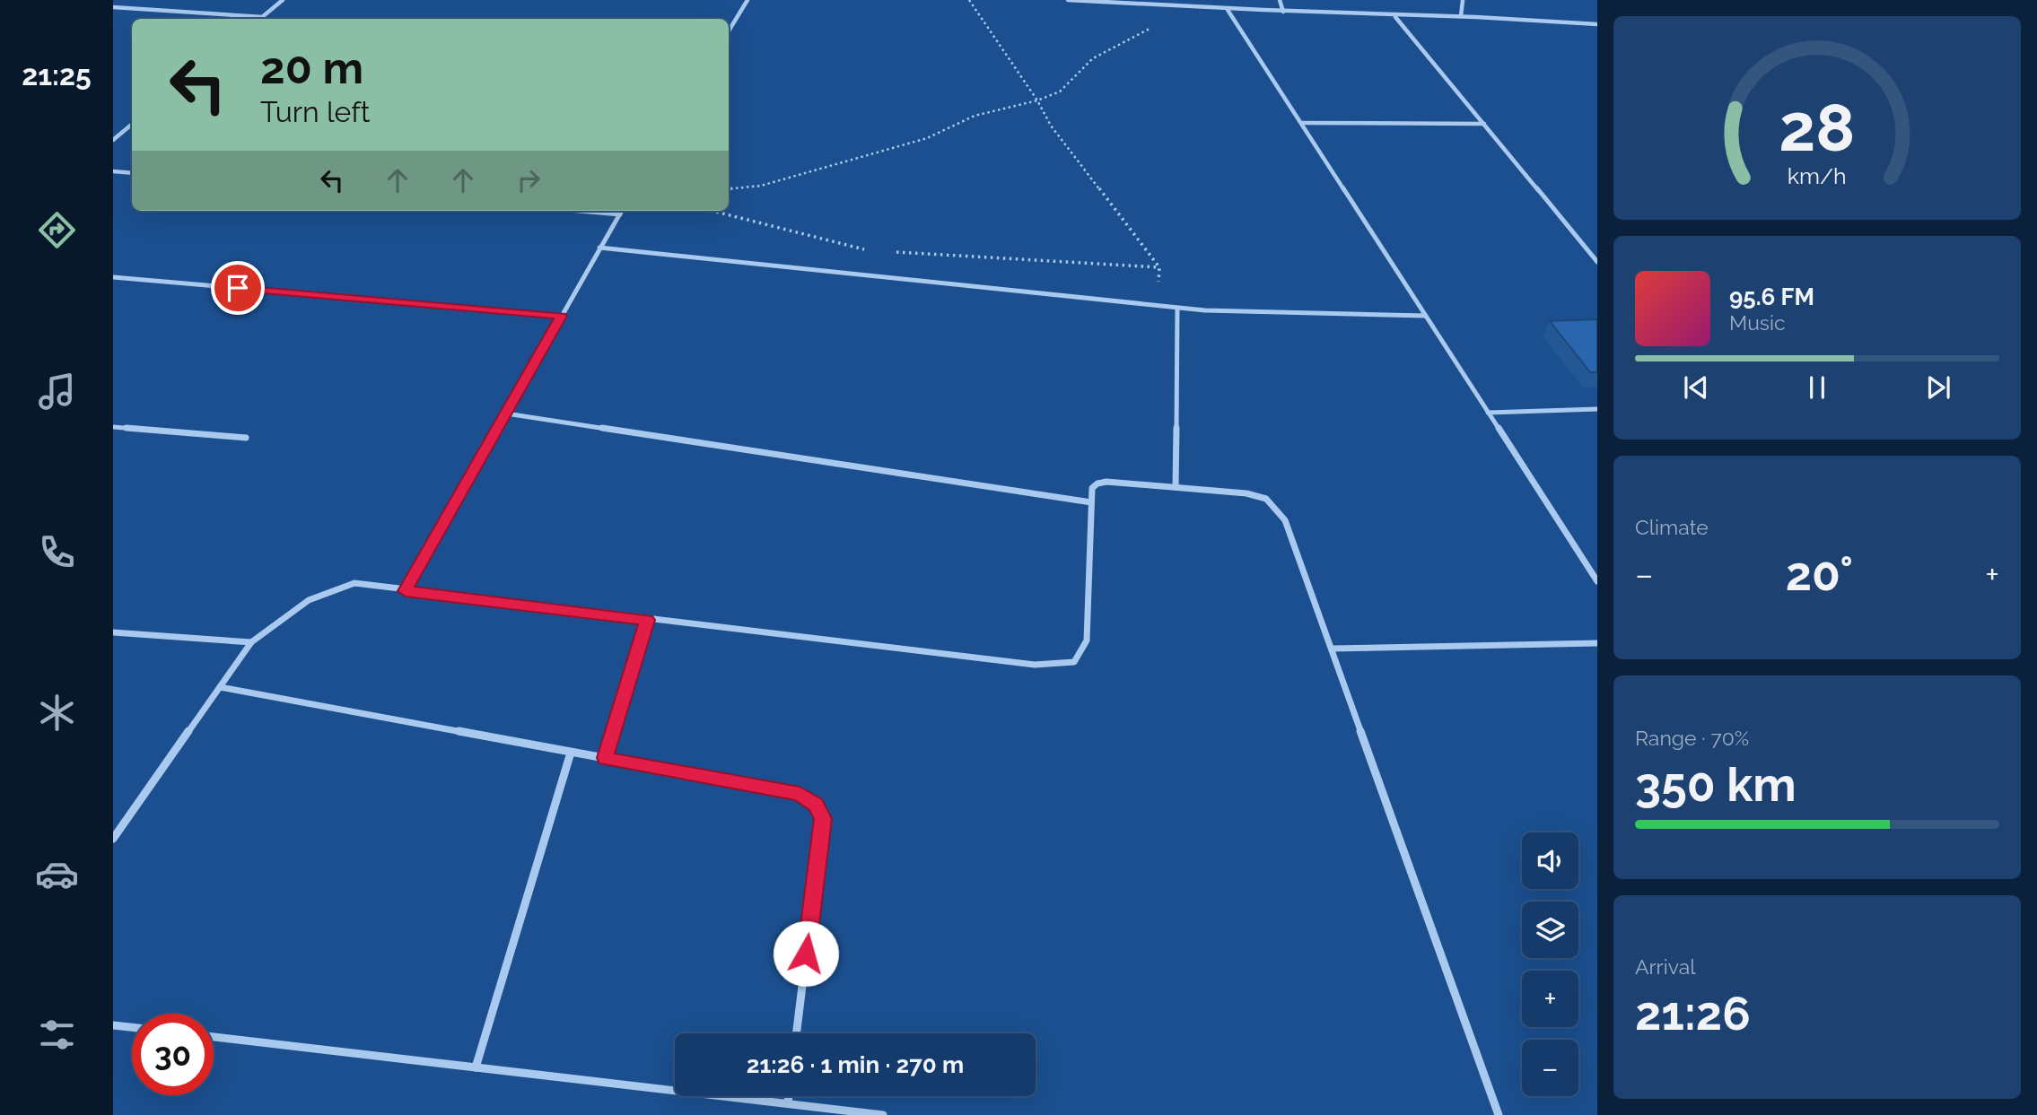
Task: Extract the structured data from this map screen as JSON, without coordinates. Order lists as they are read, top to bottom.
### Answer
{
  "page": {
    "tabs": "21:25",
    "turn": ["20 m", "Turn left"],
    "song": ["95.6 FM", "Music"],
    "tile": [
      "Climate",
      ["Range · 70%", "350 km"],
      ["Arrival", "21:26"]
    ],
    "heat": ["−", "20°", "+"],
    "map_buttons": ["+", "−"],
    "limit": "30",
    "trip": "21:26 · 1 min · 270 m",
    "gauge": ["28", "km/h"]
  }
}
